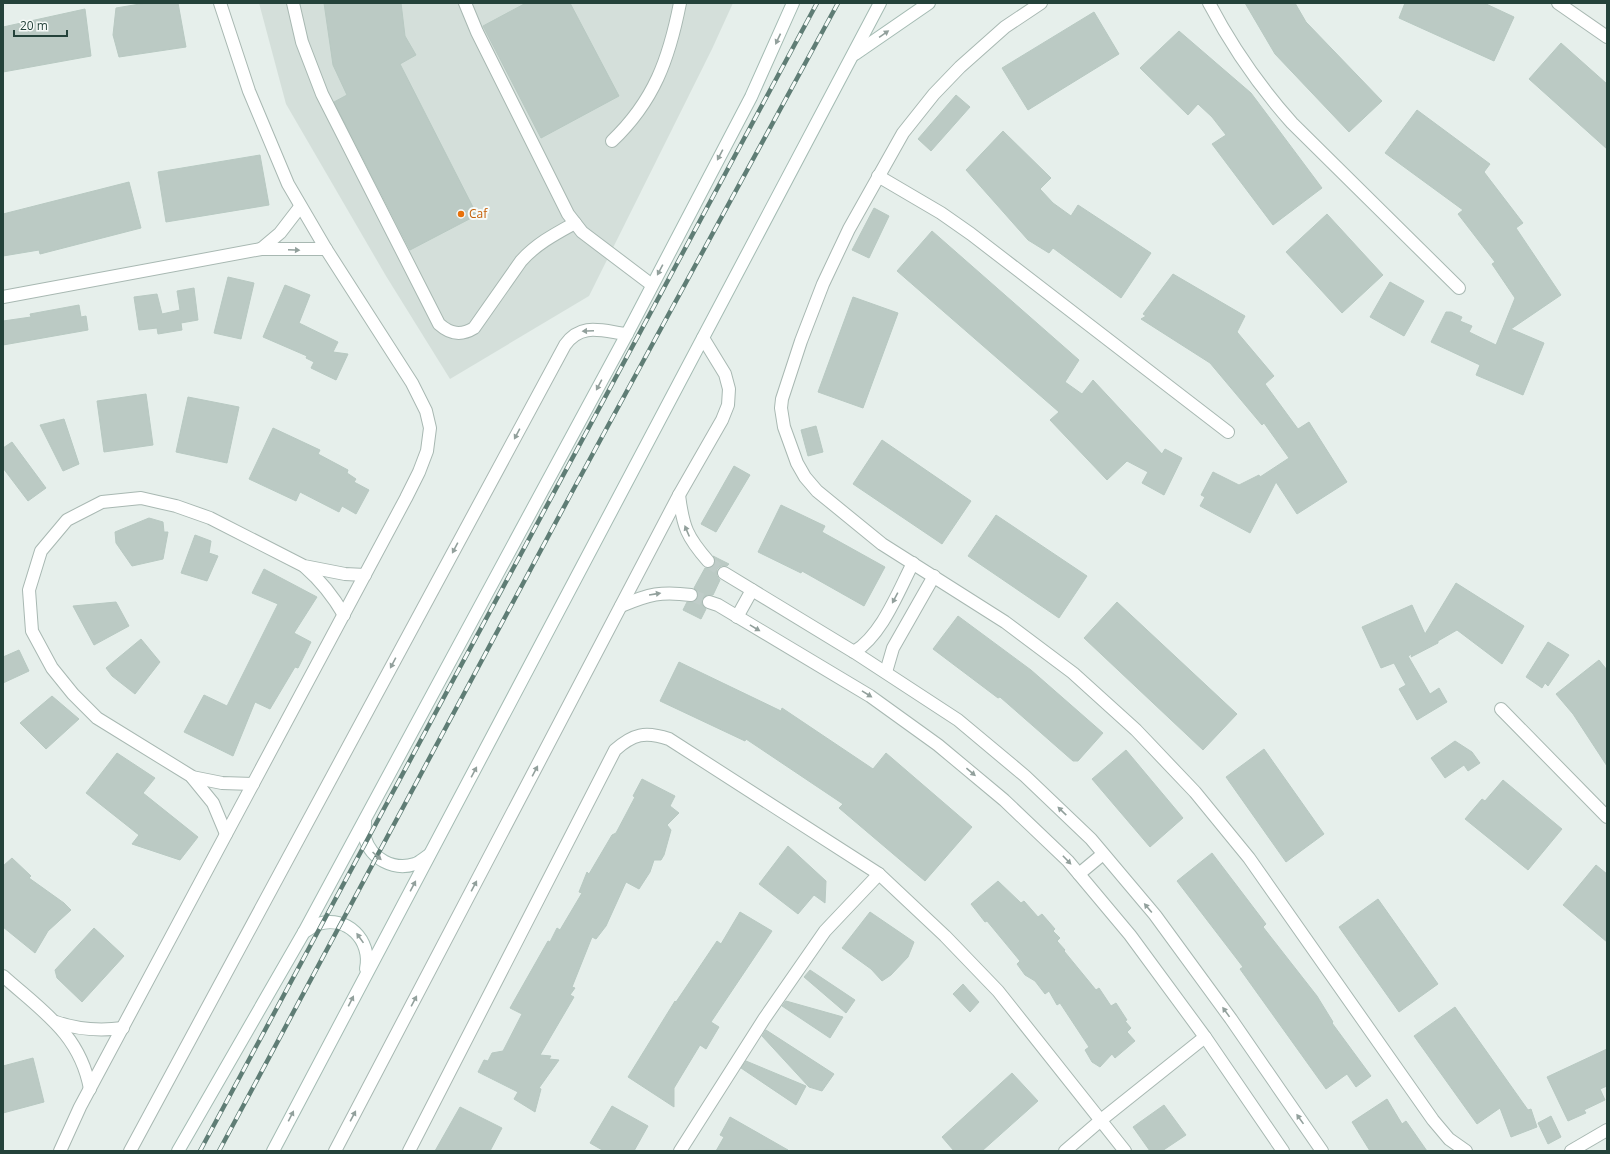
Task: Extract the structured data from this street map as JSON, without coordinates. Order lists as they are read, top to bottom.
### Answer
{
  "places": ["Caf"],
  "scale_bar": "20 m"
}
